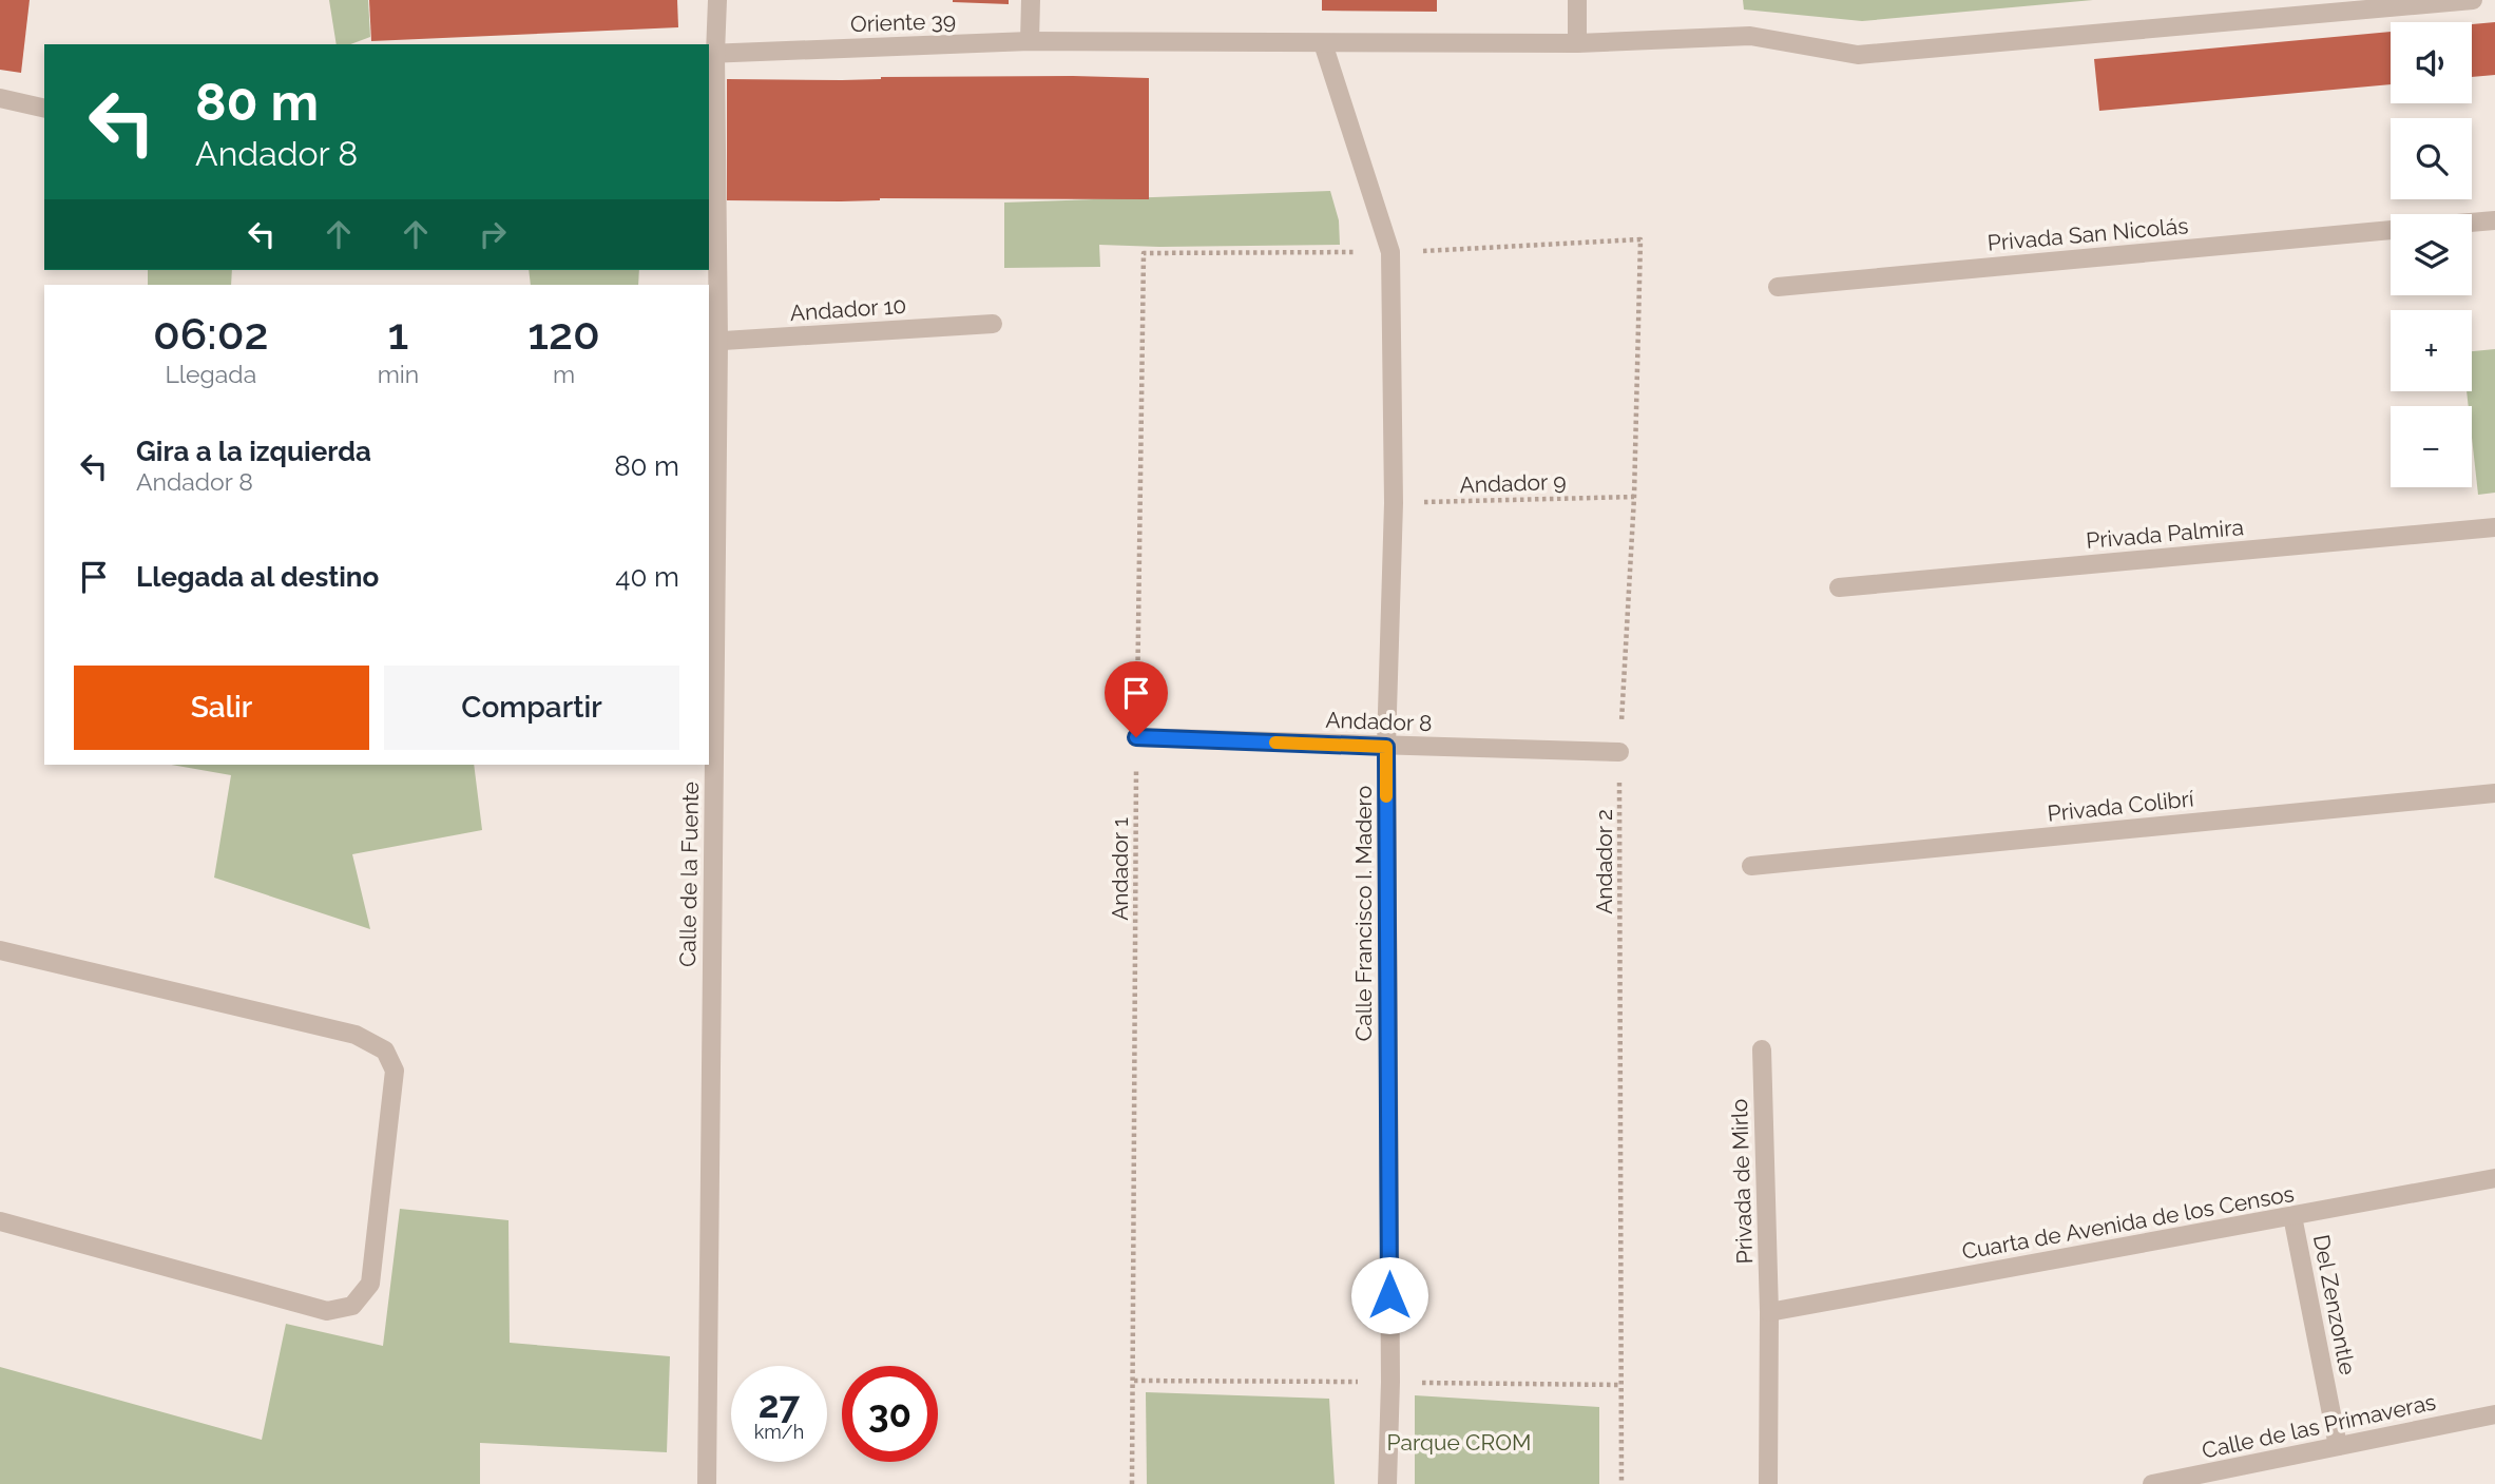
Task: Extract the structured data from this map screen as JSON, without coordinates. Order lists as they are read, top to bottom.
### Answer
{
  "streets": {
    "street": [
      "Oriente 39",
      "Privada San Nicolás",
      "Andador 10",
      "Privada Palmira",
      "Andador 8",
      "Privada Colibrí",
      "Calle de la Fuente",
      "Calle Francisco I. Madero",
      "Privada de Mirlo",
      "Cuarta de Avenida de los Censos",
      "Del Zenzontle",
      "Calle de las Primaveras"
    ],
    "path": ["Andador 9", "Andador 2", "Andador 1"]
  },
  "crossings": [
    ["Oriente 39", "Calle de la Fuente"],
    ["Oriente 39", "Calle Francisco I. Madero"],
    ["Andador 10", "Calle de la Fuente"],
    ["Andador 9", "Andador 2"],
    ["Andador 9", "Calle Francisco I. Madero"],
    ["Andador 8", "Andador 2"],
    ["Andador 8", "Andador 1"],
    ["Andador 8", "Calle Francisco I. Madero"],
    ["Privada de Mirlo", "Cuarta de Avenida de los Censos"],
    ["Cuarta de Avenida de los Censos", "Del Zenzontle"],
    ["Del Zenzontle", "Calle de las Primaveras"]
  ],
  "parks": ["Parque CROM"],
  "page": {
    "map_buttons": ["+", "−"],
    "turn": ["80 m", "Andador 8"],
    "eta": [
      "06:02",
      "Llegada",
      "1",
      "min",
      "120",
      "m"
    ],
    "list": [
      {
        "name": "Gira a la izquierda",
        "note": "Andador 8",
        "value": "80 m"
      },
      {
        "name": "Llegada al destino",
        "value": "40 m"
      }
    ],
    "buttons": ["Salir", "Compartir"],
    "speed": "27 km/h",
    "limit": "30"
  }
}
